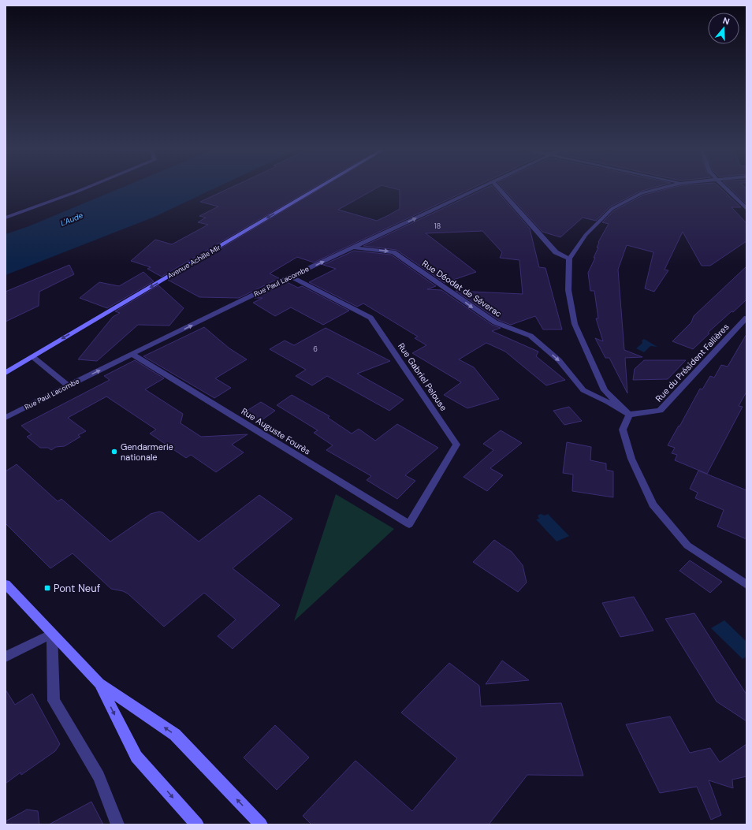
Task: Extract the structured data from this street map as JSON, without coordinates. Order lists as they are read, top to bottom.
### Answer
{
  "streets": {
    "street": [
      "Avenue Achille Mir",
      "Rue Paul Lacombe",
      "Rue Déodat de Séverac",
      "Rue du Président Fallières",
      "Rue Gabriel Pelouse",
      "Rue Auguste Fourès"
    ]
  },
  "crossings": [
    ["Rue Paul Lacombe", "Rue Déodat de Séverac"],
    ["Rue Paul Lacombe", "Rue Gabriel Pelouse"],
    ["Rue Paul Lacombe", "Rue Auguste Fourès"],
    ["Rue Déodat de Séverac", "Rue du Président Fallières"],
    ["Rue Gabriel Pelouse", "Rue Auguste Fourès"]
  ],
  "one_way": ["Avenue Achille Mir", "Rue Paul Lacombe", "Rue Déodat de Séverac"],
  "water": ["L'Aude"],
  "places": {
    "other": ["Gendarmerie nationale"],
    "transit": ["Pont Neuf"]
  },
  "house_numbers": ["18", "6"],
  "north": "top"
}
